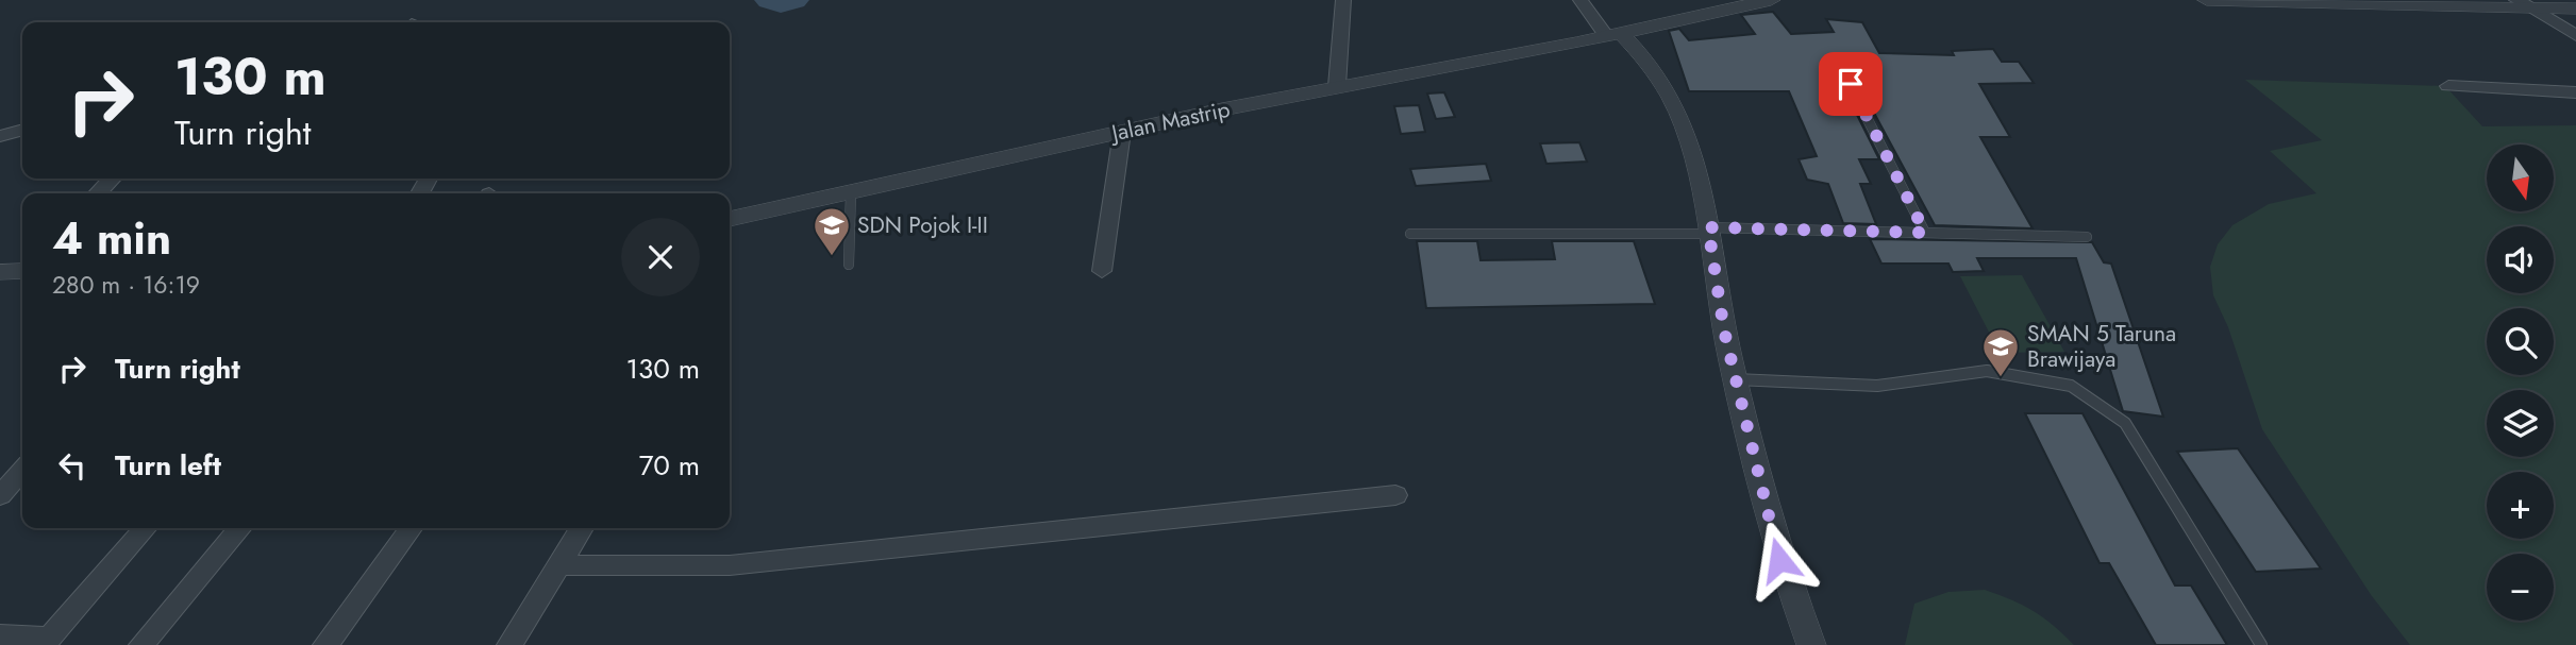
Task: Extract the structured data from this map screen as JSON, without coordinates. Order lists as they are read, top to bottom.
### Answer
{
  "streets": {
    "street": ["Jalan Mastrip"]
  },
  "places": {
    "school or university": ["SDN Pojok I-II", "SMAN 5 Taruna Brawijaya"]
  },
  "north": "bottom",
  "page": {
    "turn": ["130 m", "Turn right"],
    "map_buttons": ["+", "−"],
    "heading": ["4 min", "280 m · 16:19"],
    "list": [
      {
        "name": "Turn right",
        "value": "130 m"
      },
      {
        "name": "Turn left",
        "value": "70 m"
      }
    ]
  }
}
